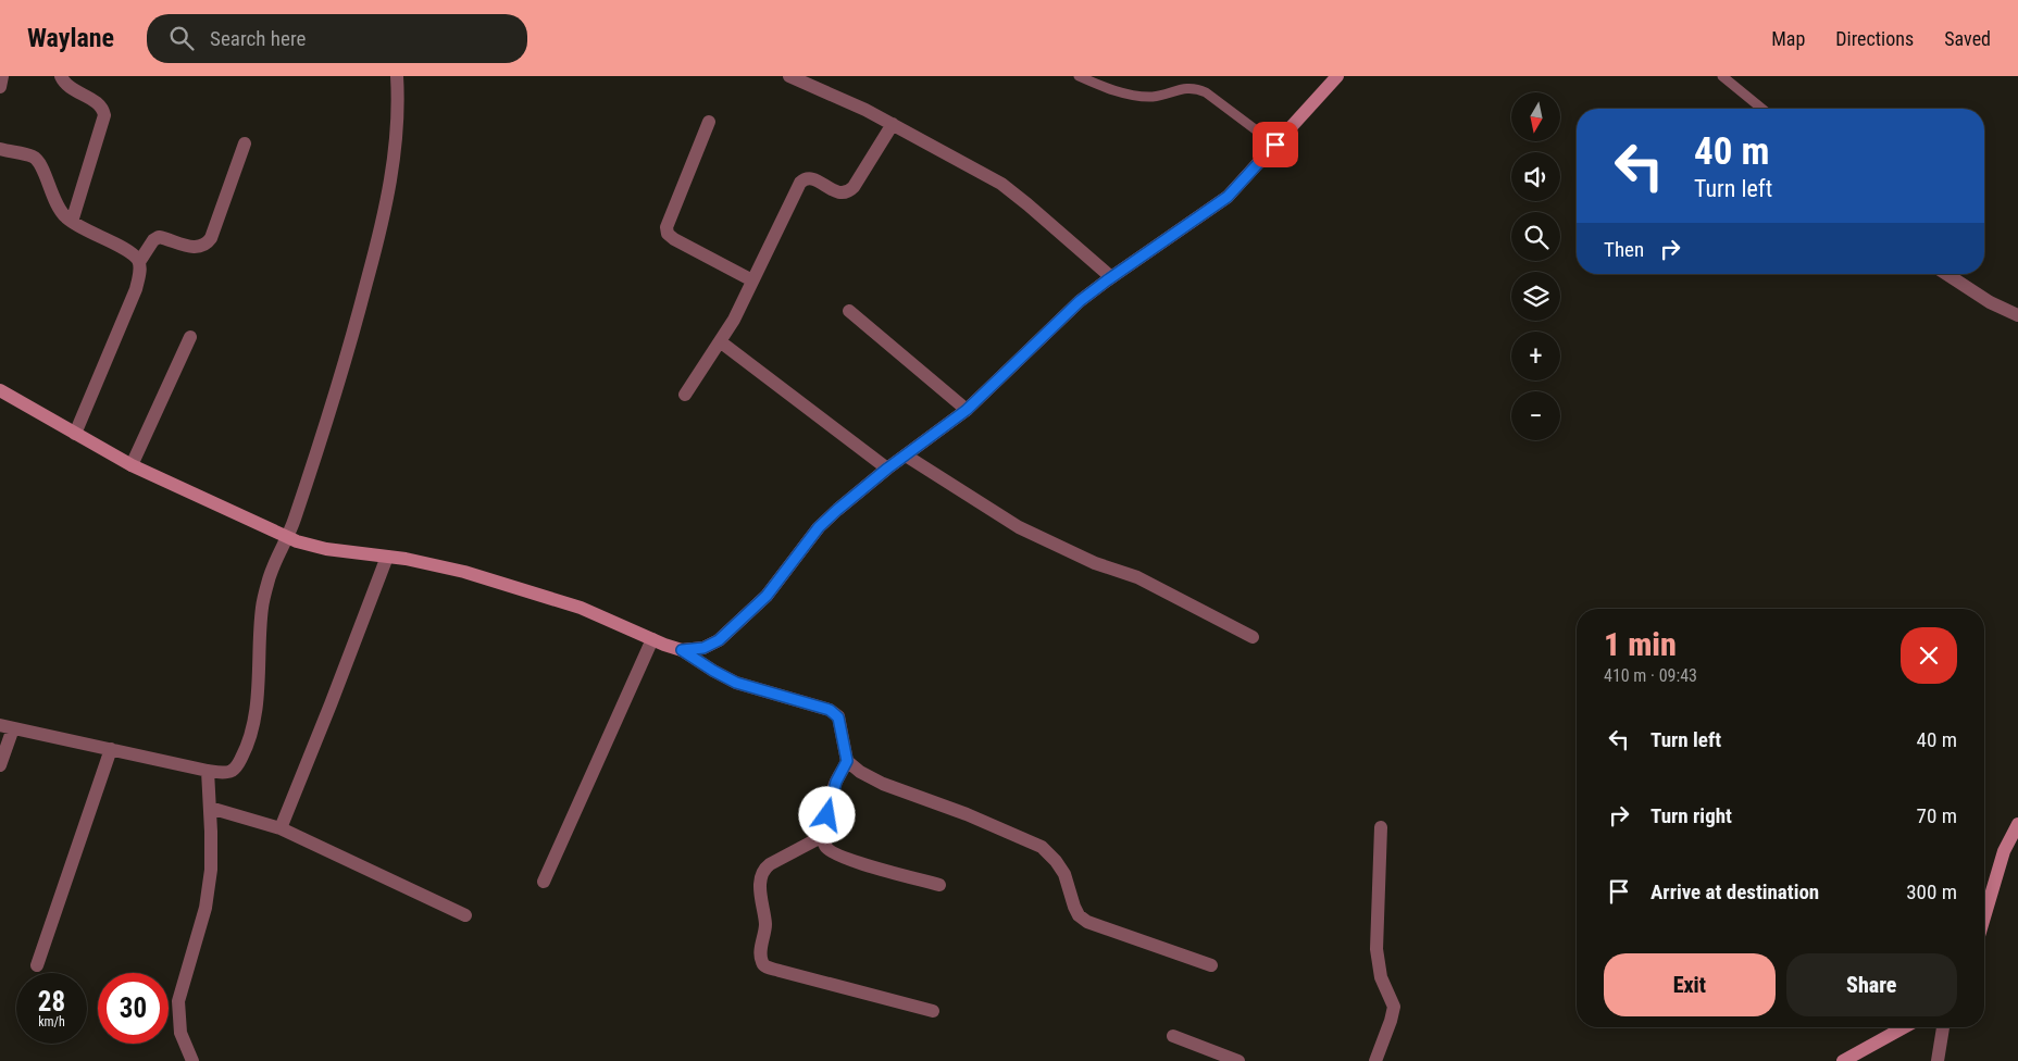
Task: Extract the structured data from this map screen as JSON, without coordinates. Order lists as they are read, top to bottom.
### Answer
{
  "north": "bottom",
  "page": {
    "header": "Waylane",
    "search": "Search here",
    "nav": ["Map", "Directions", "Saved"],
    "map_buttons": ["+", "−"],
    "turn": ["40 m", "Turn left"],
    "then": "Then",
    "heading": ["1 min", "410 m · 09:43"],
    "list": [
      {
        "name": "Turn left",
        "value": "40 m"
      },
      {
        "name": "Turn right",
        "value": "70 m"
      },
      {
        "name": "Arrive at destination",
        "value": "300 m"
      }
    ],
    "buttons": ["Exit", "Share"],
    "speed": "28 km/h",
    "limit": "30"
  }
}
